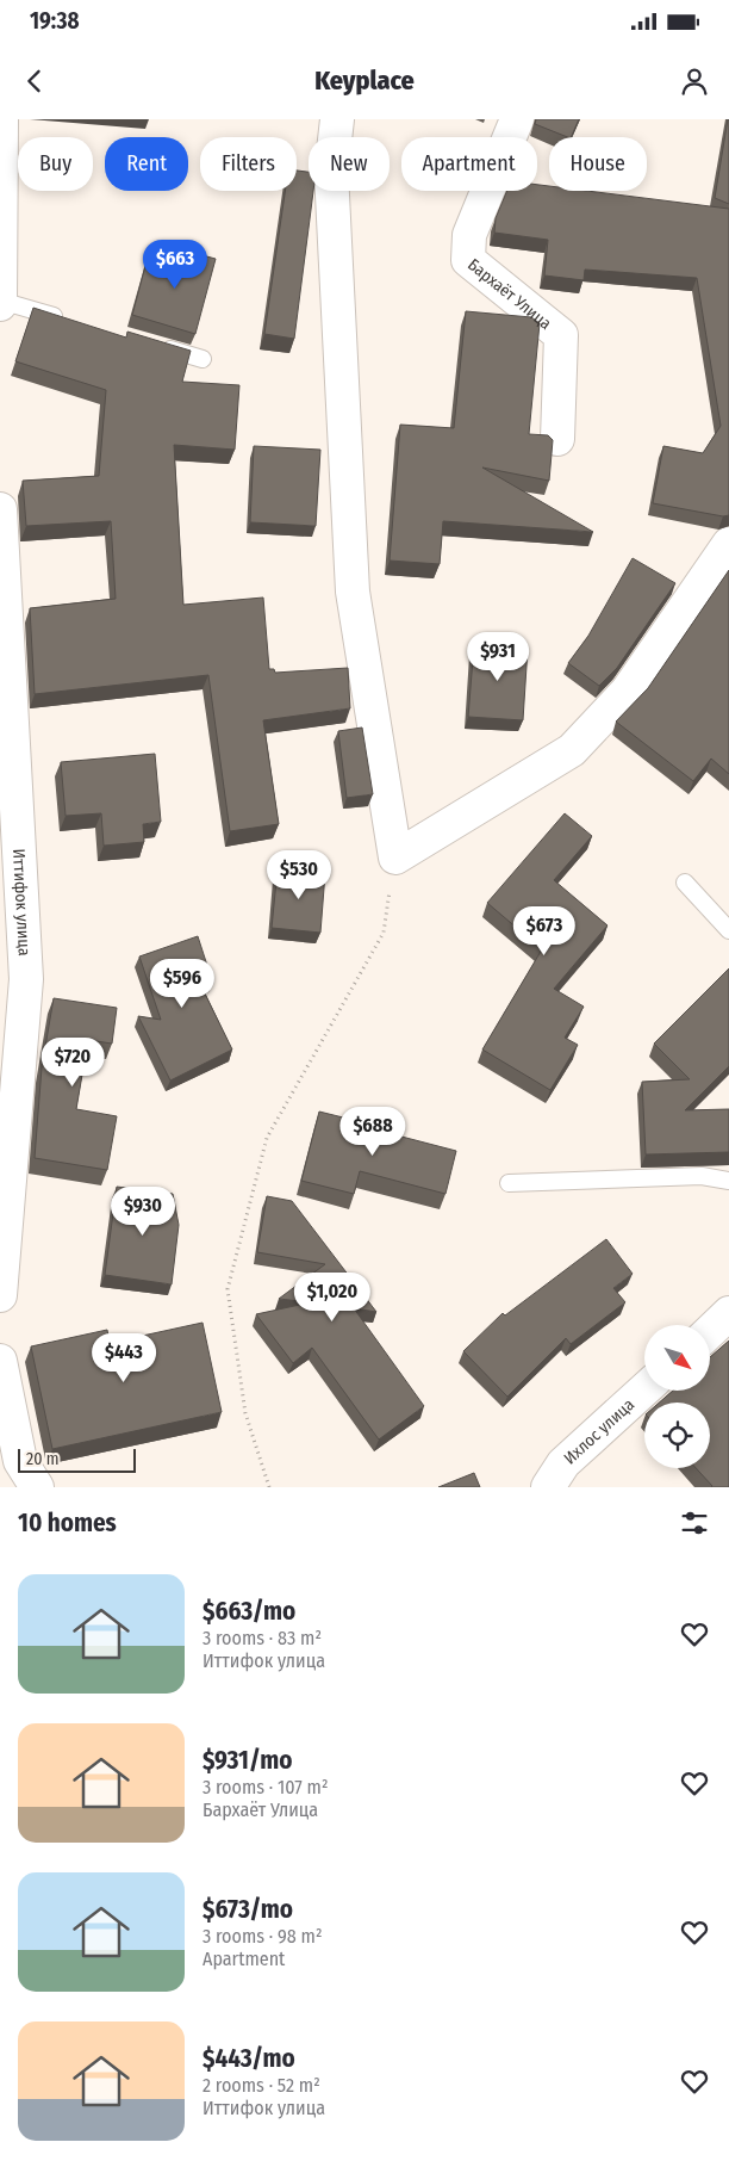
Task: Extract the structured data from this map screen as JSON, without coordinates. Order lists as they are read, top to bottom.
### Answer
{
  "streets": {
    "street": ["Бархаёт Улица", "Иттифок улица", "Ихлос улица"]
  },
  "scale_bar": "20 m",
  "north": "bottom right",
  "page": {
    "status": "19:38",
    "header": "Keyplace",
    "chip": [
      "Buy",
      "Rent",
      "Filters",
      "New",
      "Apartment",
      "House"
    ],
    "price": [
      "$663",
      "$931",
      "$530",
      "$673",
      "$596",
      "$720",
      "$688",
      "$930",
      "$1,020",
      "$443"
    ],
    "scale": "20 m",
    "heading": "10 homes",
    "list": [
      {
        "name": "$663/mo",
        "note": "3 rooms · 83 m² · Иттифок улица"
      },
      {
        "name": "$931/mo",
        "note": "3 rooms · 107 m² · Бархаёт Улица"
      },
      {
        "name": "$673/mo",
        "note": "3 rooms · 98 m² · Apartment"
      },
      {
        "name": "$443/mo",
        "note": "2 rooms · 52 m² · Иттифок улица"
      }
    ]
  }
}
